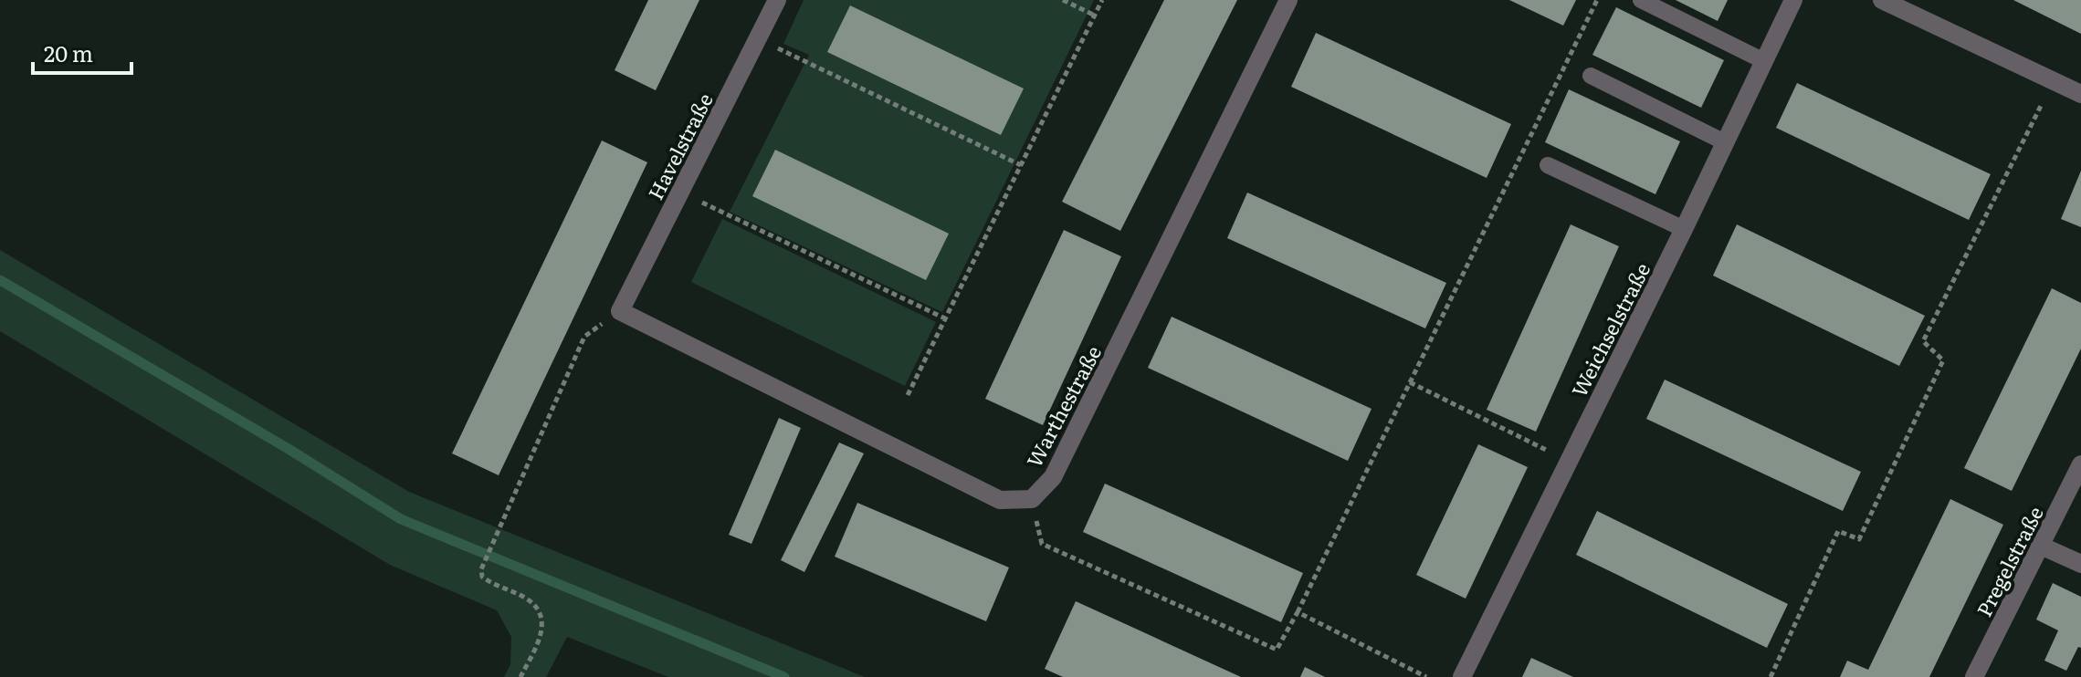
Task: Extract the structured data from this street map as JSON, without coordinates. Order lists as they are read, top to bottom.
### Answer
{
  "streets": {
    "street": [
      "Havelstraße",
      "Weichselstraße",
      "Warthestraße",
      "Pregelstraße"
    ]
  },
  "crossings": [
    ["Havelstraße", "Warthestraße"]
  ],
  "scale_bar": "20 m"
}
